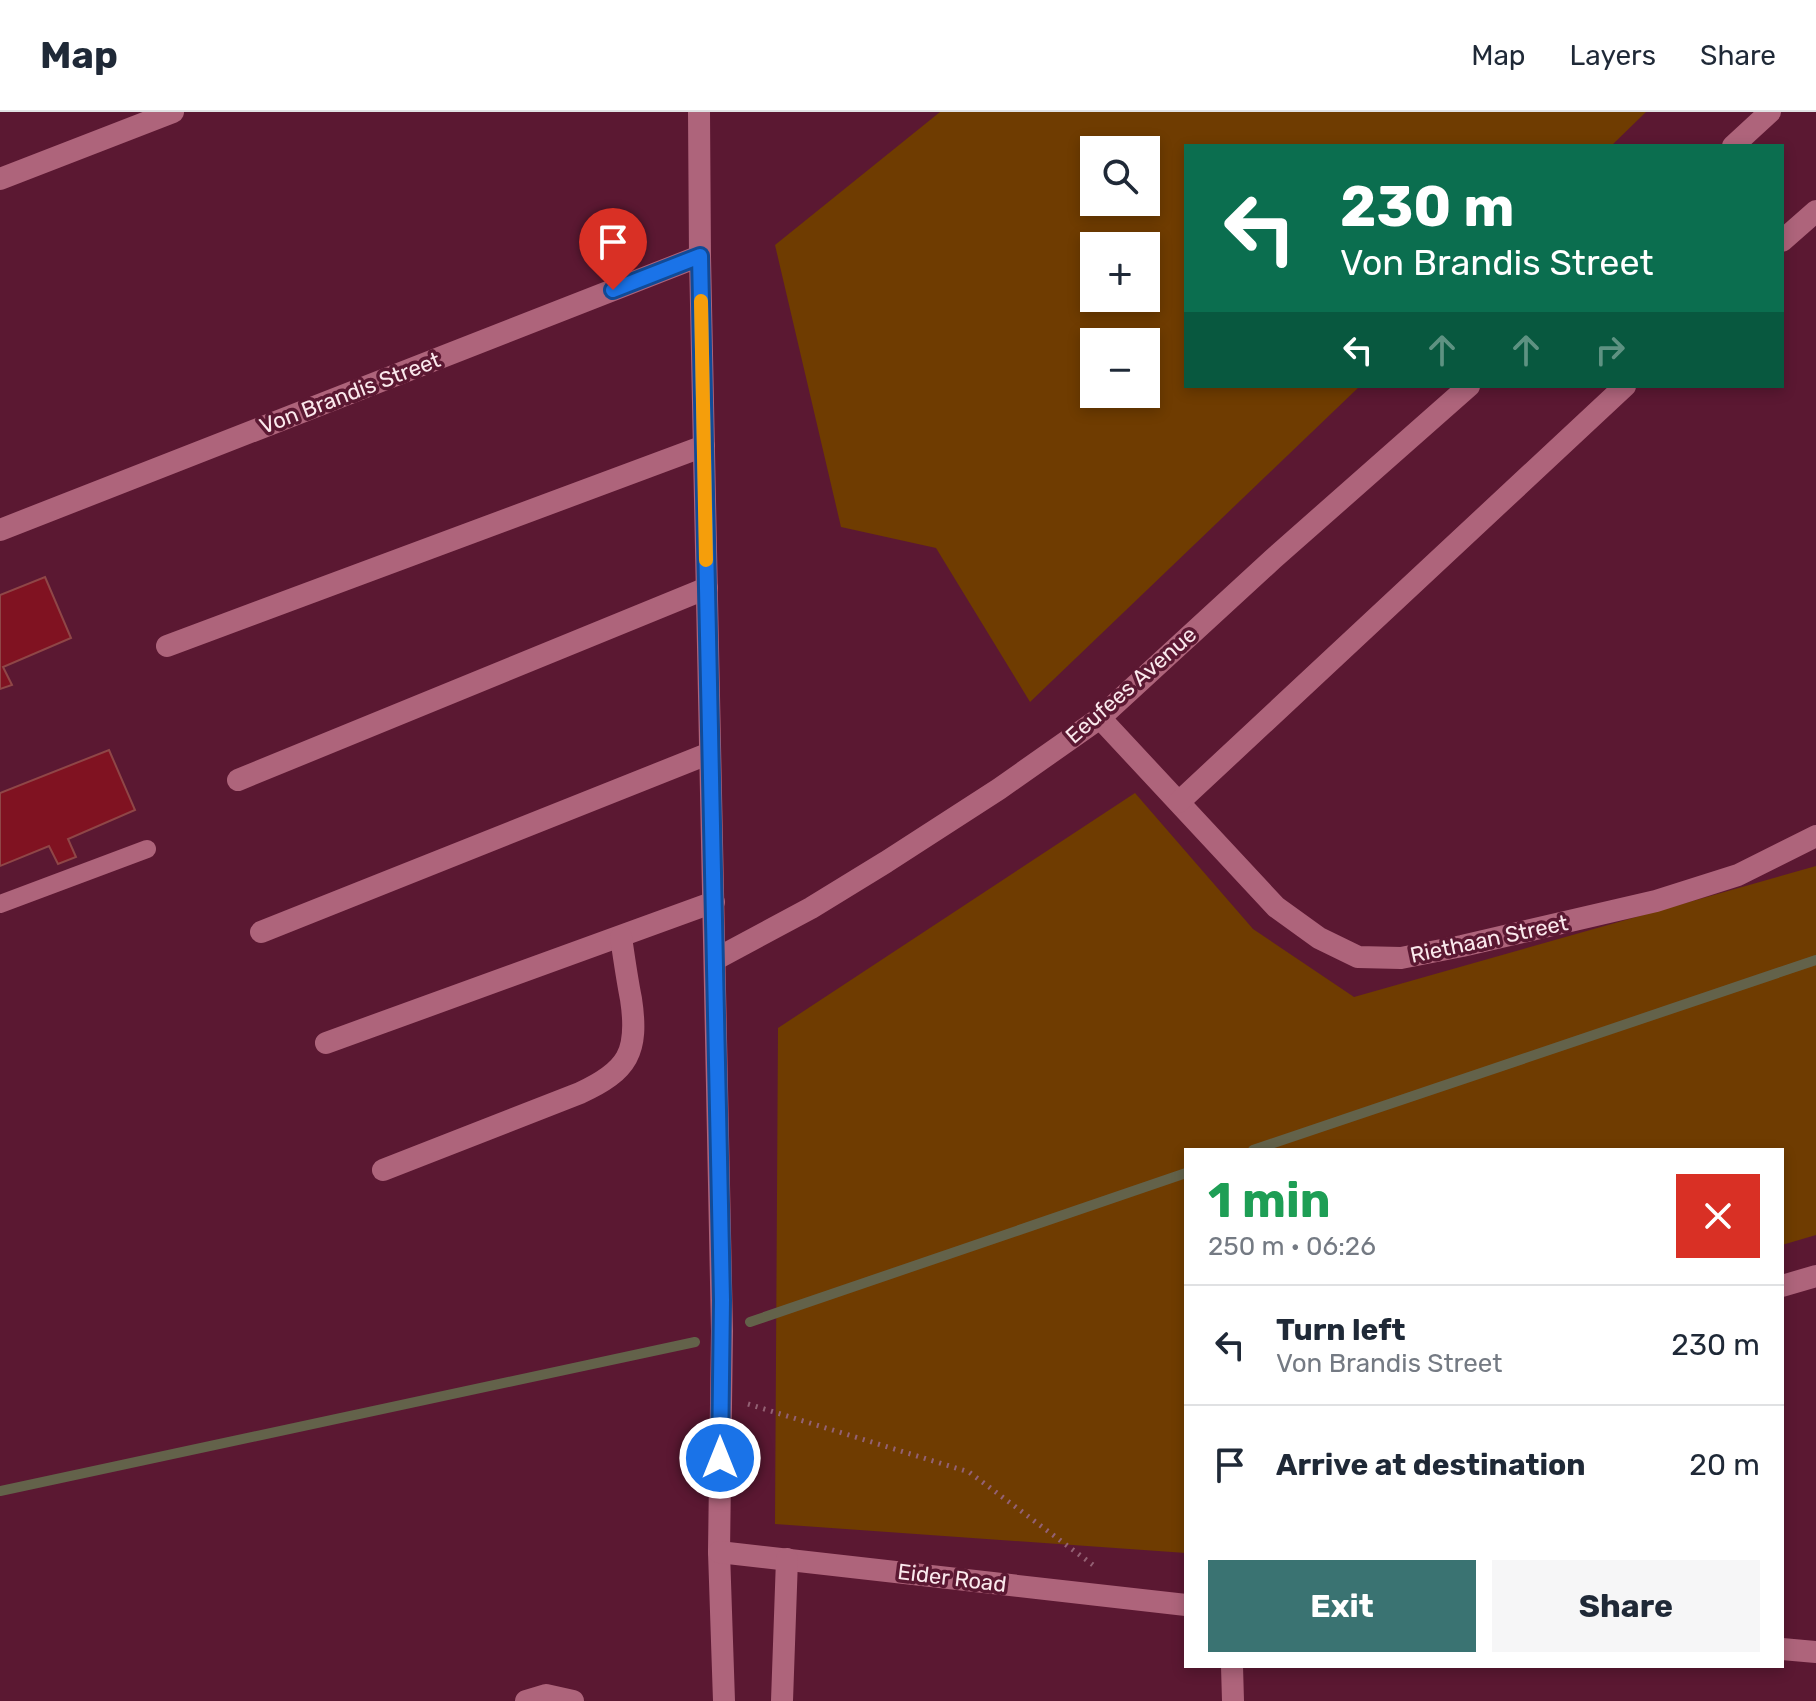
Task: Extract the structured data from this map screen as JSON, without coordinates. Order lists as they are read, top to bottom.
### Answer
{
  "streets": {
    "street": [
      "Von Brandis Street",
      "Eeufees Avenue",
      "Riethaan Street",
      "Eider Road"
    ]
  },
  "crossings": [
    ["Eeufees Avenue", "Riethaan Street"]
  ],
  "page": {
    "header": "Map",
    "nav": ["Map", "Layers", "Share"],
    "map_buttons": ["+", "−"],
    "turn": ["230 m", "Von Brandis Street"],
    "heading": ["1 min", "250 m · 06:26"],
    "list": [
      {
        "name": "Turn left",
        "note": "Von Brandis Street",
        "value": "230 m"
      },
      {
        "name": "Arrive at destination",
        "value": "20 m"
      }
    ],
    "buttons": ["Exit", "Share"]
  }
}
